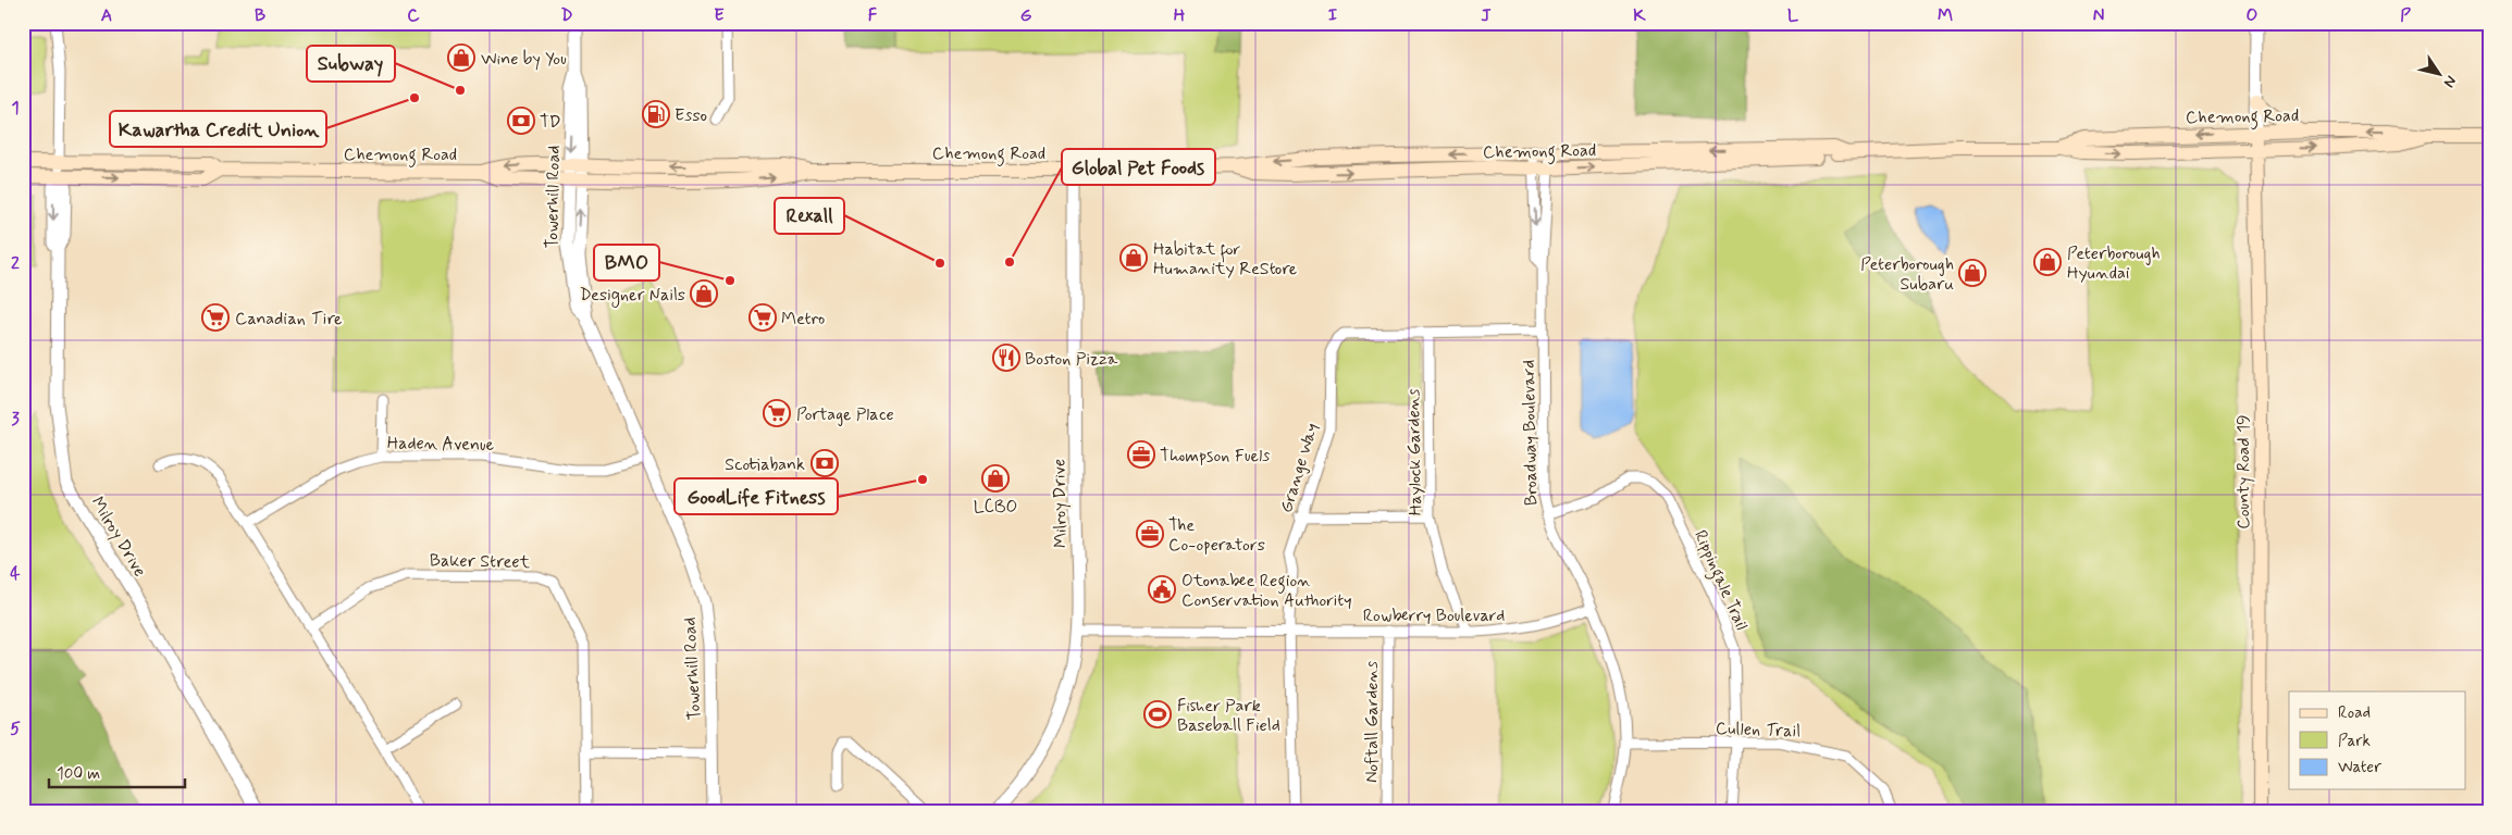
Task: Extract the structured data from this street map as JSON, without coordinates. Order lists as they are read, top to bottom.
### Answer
{
  "streets": {
    "main road": ["Chemong Road", "County Road 19"],
    "street": [
      "Towerhill Road",
      "Broadway Boulevard",
      "Haden Avenue",
      "Haylock Gardens",
      "Grange Way",
      "Milroy Drive",
      "Baker Street",
      "Rippingale Trail",
      "Rowberry Boulevard",
      "Noftall Gardens",
      "Cullen Trail"
    ]
  },
  "crossings": [
    ["Chemong Road", "Towerhill Road"],
    ["Chemong Road", "Broadway Boulevard"],
    ["Chemong Road", "County Road 19"],
    ["Chemong Road", "Milroy Drive"],
    ["Towerhill Road", "Haden Avenue"],
    ["Broadway Boulevard", "Grange Way"],
    ["Broadway Boulevard", "Rippingale Trail"],
    ["Broadway Boulevard", "Rowberry Boulevard"],
    ["Broadway Boulevard", "Cullen Trail"],
    ["Haylock Gardens", "Grange Way"],
    ["Haylock Gardens", "Rowberry Boulevard"],
    ["Grange Way", "Rowberry Boulevard"],
    ["Milroy Drive", "Rowberry Boulevard"],
    ["Rippingale Trail", "Cullen Trail"],
    ["Rowberry Boulevard", "Noftall Gardens"]
  ],
  "places": {
    "shop": [
      "Wine by You",
      "Habitat for Humanity ReStore",
      "Peterborough Hyundai",
      "Peterborough Subaru",
      "Designer Nails",
      "LCBO"
    ],
    "other": [
      "Subway",
      "Kawartha Credit Union",
      "Global Pet Foods",
      "Rexall",
      "BMO",
      "GoodLife Fitness"
    ],
    "fuel station": ["Esso"],
    "bank": ["TD", "Scotiabank"],
    "supermarket": ["Canadian Tire", "Metro", "Portage Place"],
    "restaurant": ["Boston Pizza"],
    "office": ["Thompson Fuels", "The Co-operators"],
    "public building": ["Otonabee Region Conservation Authority"],
    "sports": ["Fisher Park Baseball Field"]
  },
  "legend": ["Road", "Park", "Water"],
  "scale_bar": "100 m",
  "north": "bottom right",
  "grid": {
    "columns": [
      "A",
      "B",
      "C",
      "D",
      "E",
      "F",
      "G",
      "H",
      "I",
      "J",
      "K",
      "L",
      "M",
      "N",
      "O",
      "P"
    ],
    "rows": [
      "1",
      "2",
      "3",
      "4",
      "5"
    ]
  }
}
